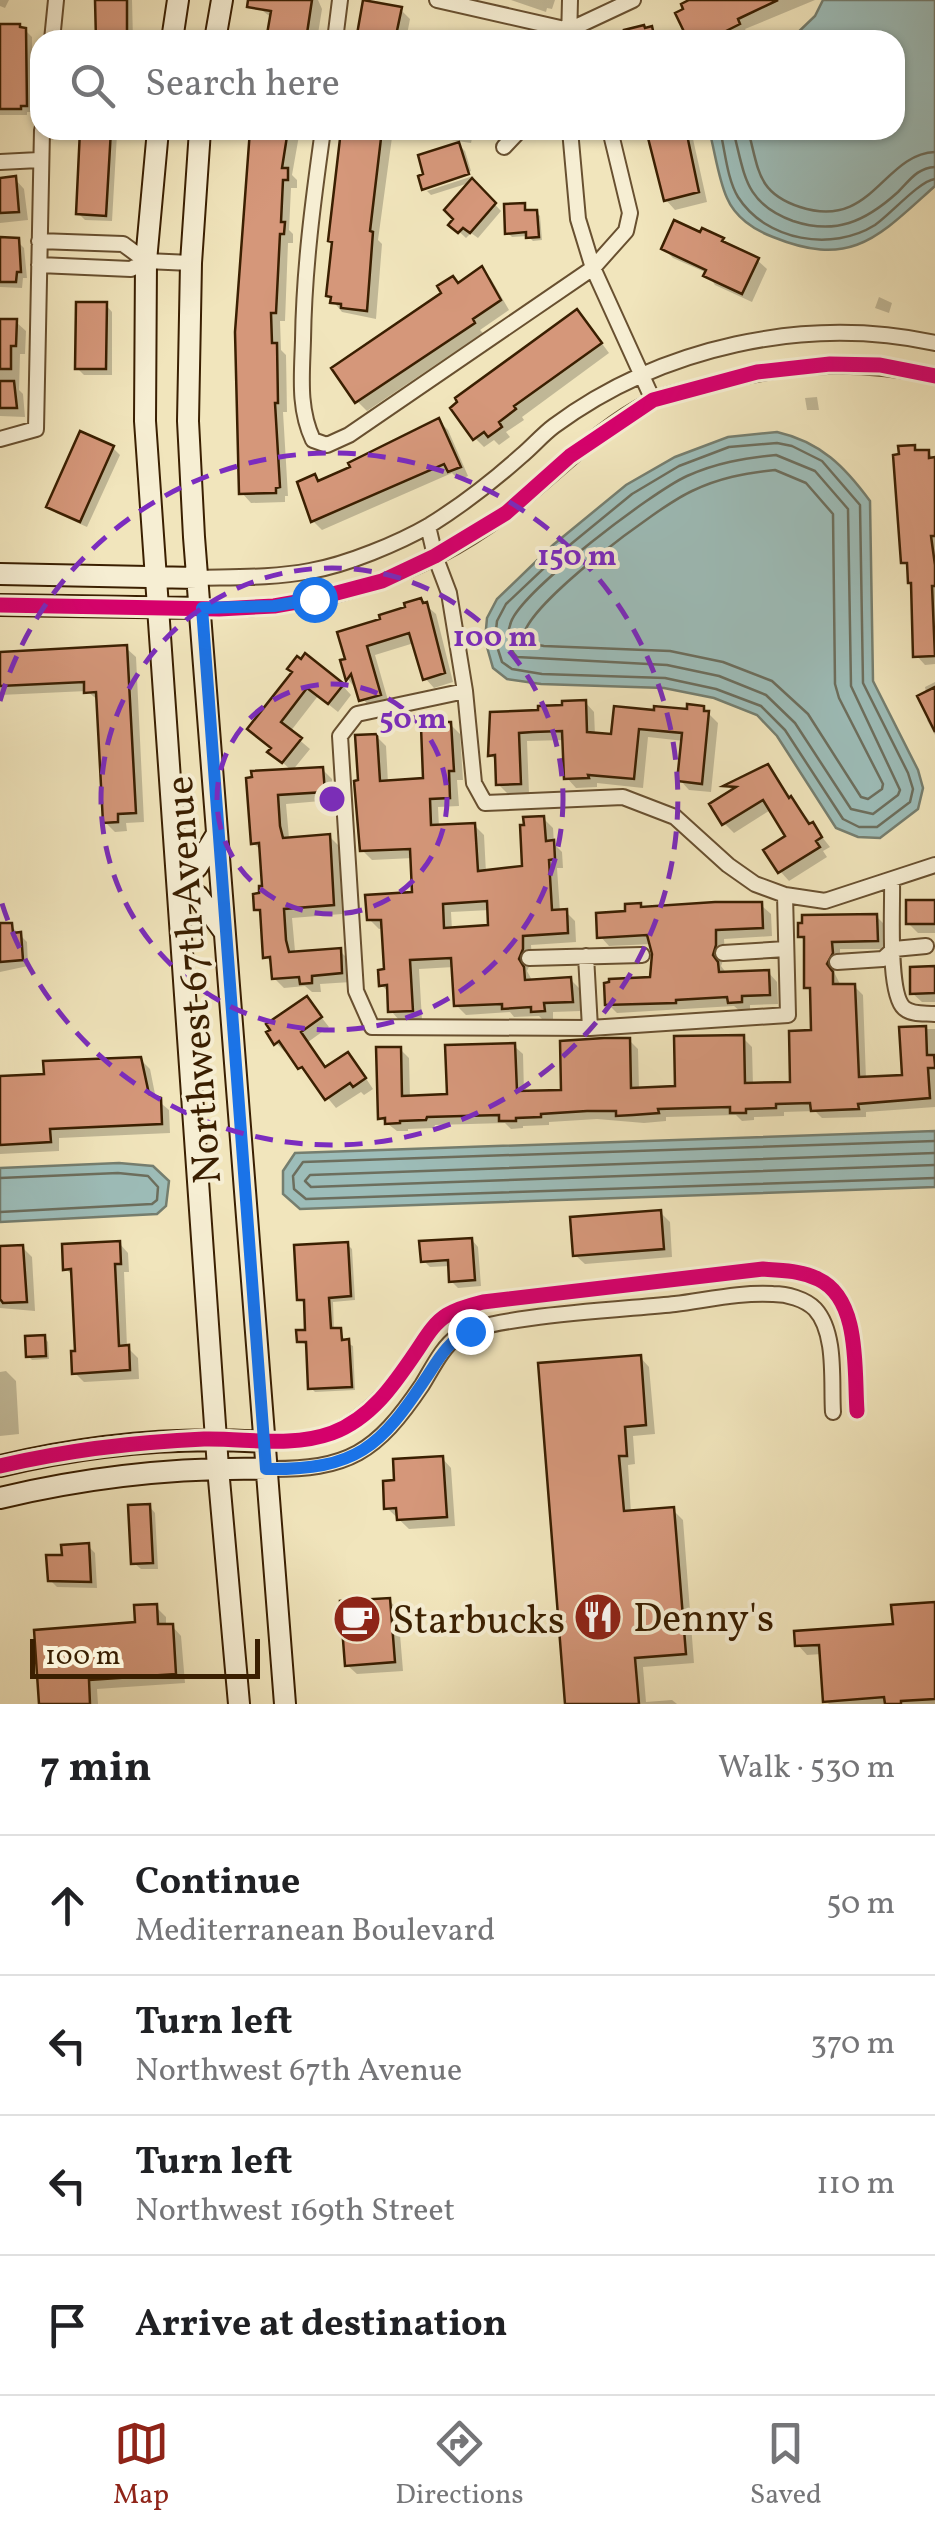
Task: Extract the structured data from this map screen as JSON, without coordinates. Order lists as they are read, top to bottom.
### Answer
{
  "streets": {
    "main road": ["Northwest 67th Avenue"]
  },
  "places": {
    "restaurant": ["Denny's"],
    "cafe": ["Starbucks"]
  },
  "scale_bar": "100 m",
  "page": {
    "search": "Search here",
    "scale": "100 m",
    "heading": ["7 min", "Walk · 530 m"],
    "list": [
      ["Continue", "Mediterranean Boulevard", "50 m"],
      ["Turn left", "Northwest 67th Avenue", "370 m"],
      ["Turn left", "Northwest 169th Street", "110 m"],
      "Arrive at destination"
    ],
    "nav": ["Map", "Directions", "Saved"]
  },
  "rings": ["150 m", "100 m", "50 m"]
}
